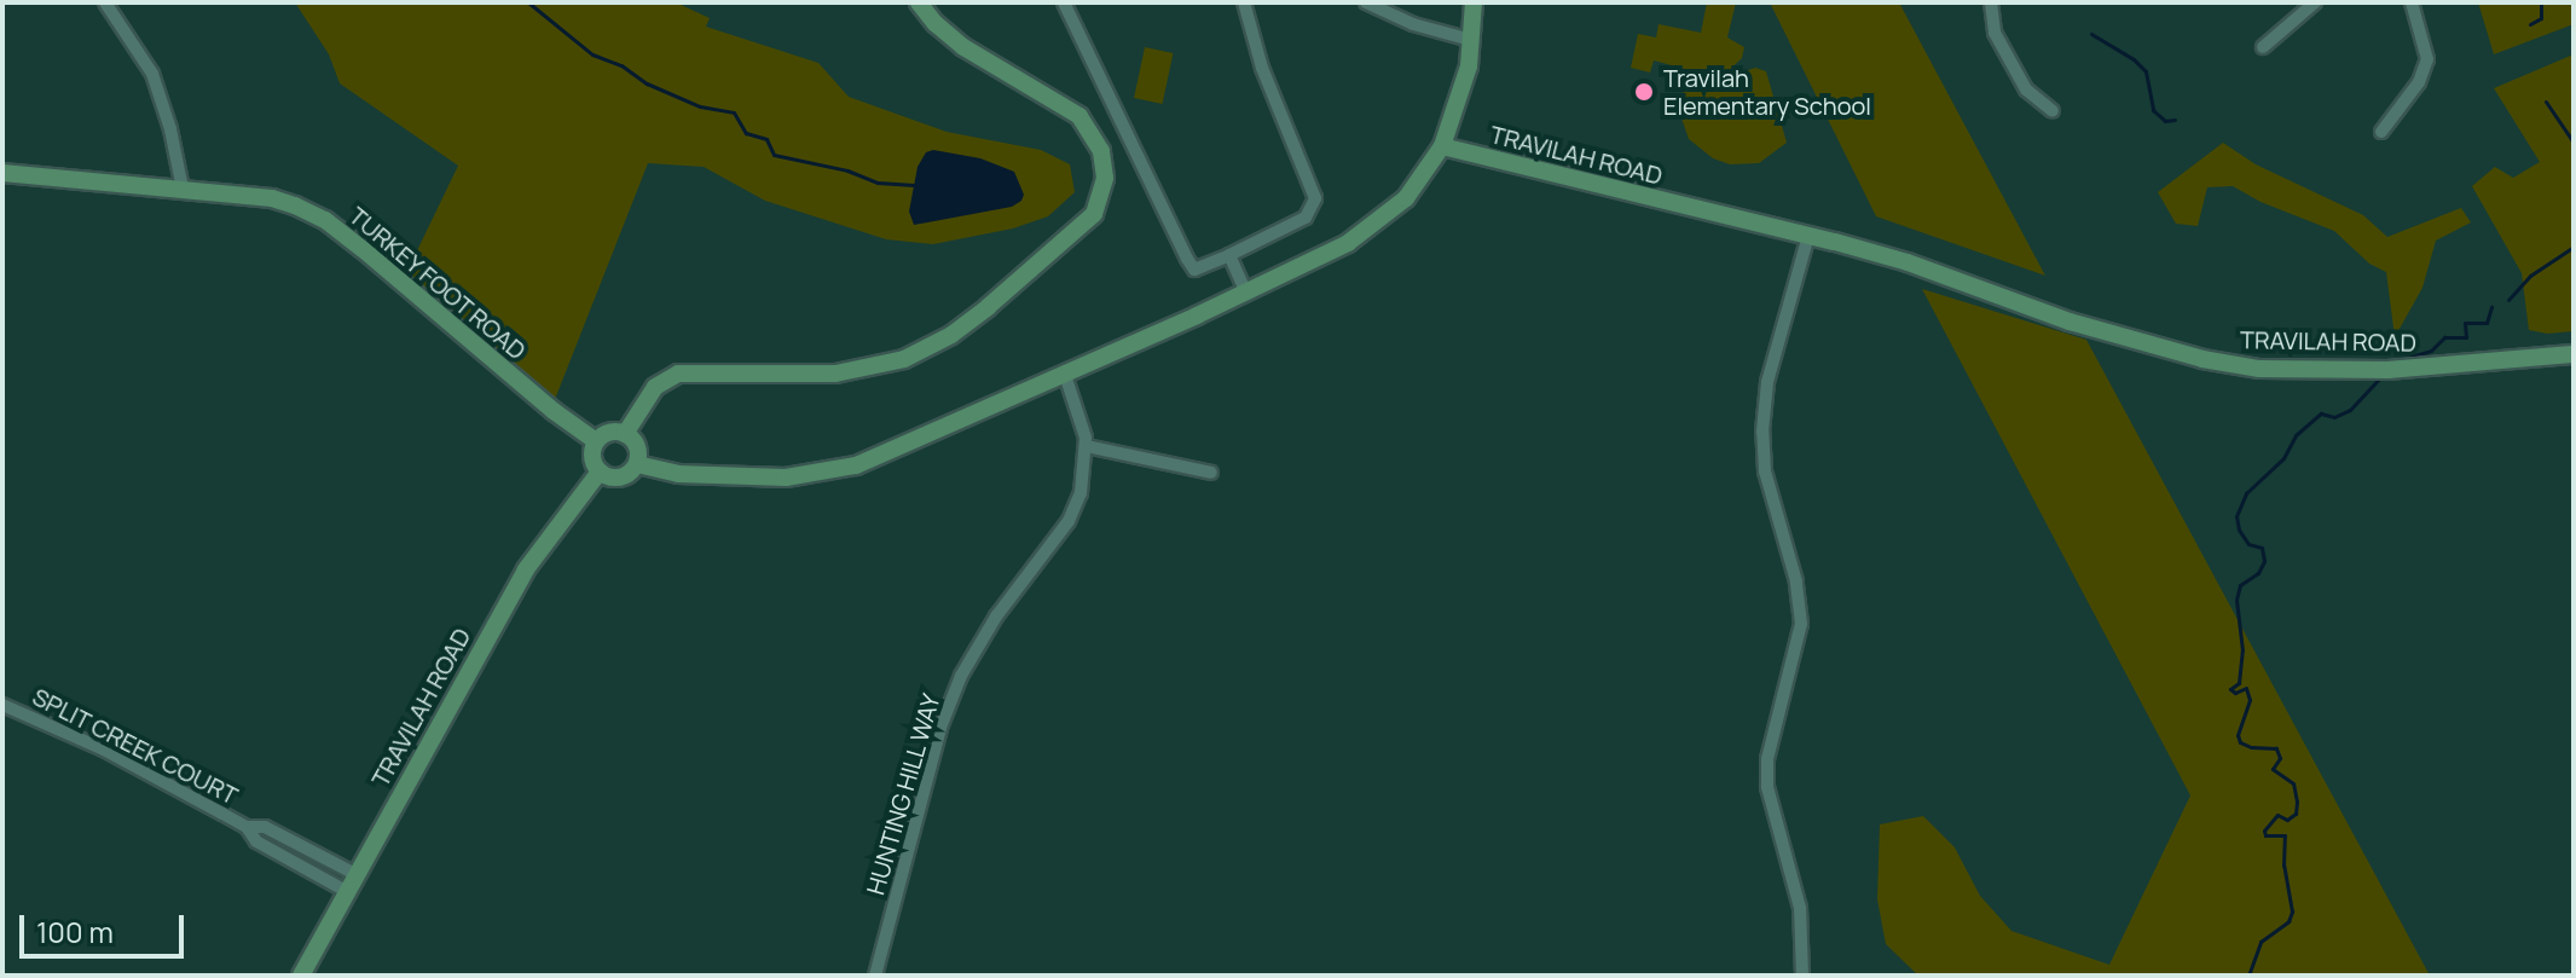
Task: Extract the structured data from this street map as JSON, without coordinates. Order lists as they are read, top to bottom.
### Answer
{
  "streets": {
    "main road": ["TRAVILAH ROAD", "TURKEY FOOT ROAD"],
    "street": ["SPLIT CREEK COURT", "HUNTING HILL WAY"]
  },
  "crossings": [
    ["TRAVILAH ROAD", "TURKEY FOOT ROAD"],
    ["TRAVILAH ROAD", "SPLIT CREEK COURT"]
  ],
  "places": ["Travilah Elementary School"],
  "scale_bar": "100 m"
}
